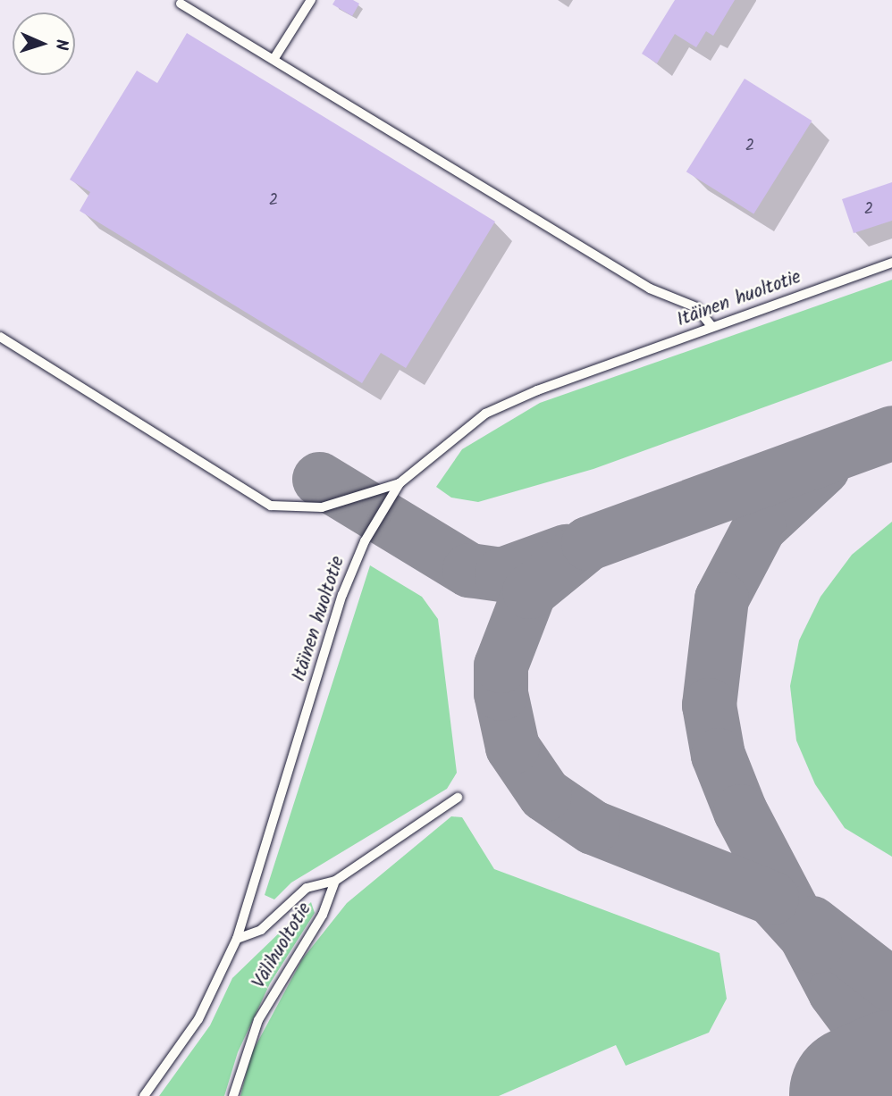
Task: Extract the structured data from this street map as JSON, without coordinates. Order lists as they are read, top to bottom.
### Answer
{
  "streets": {
    "lane": ["Itäinen huoltotie", "Välihuoltotie"]
  },
  "house_numbers": ["2", "2", "2"],
  "north": "right"
}
